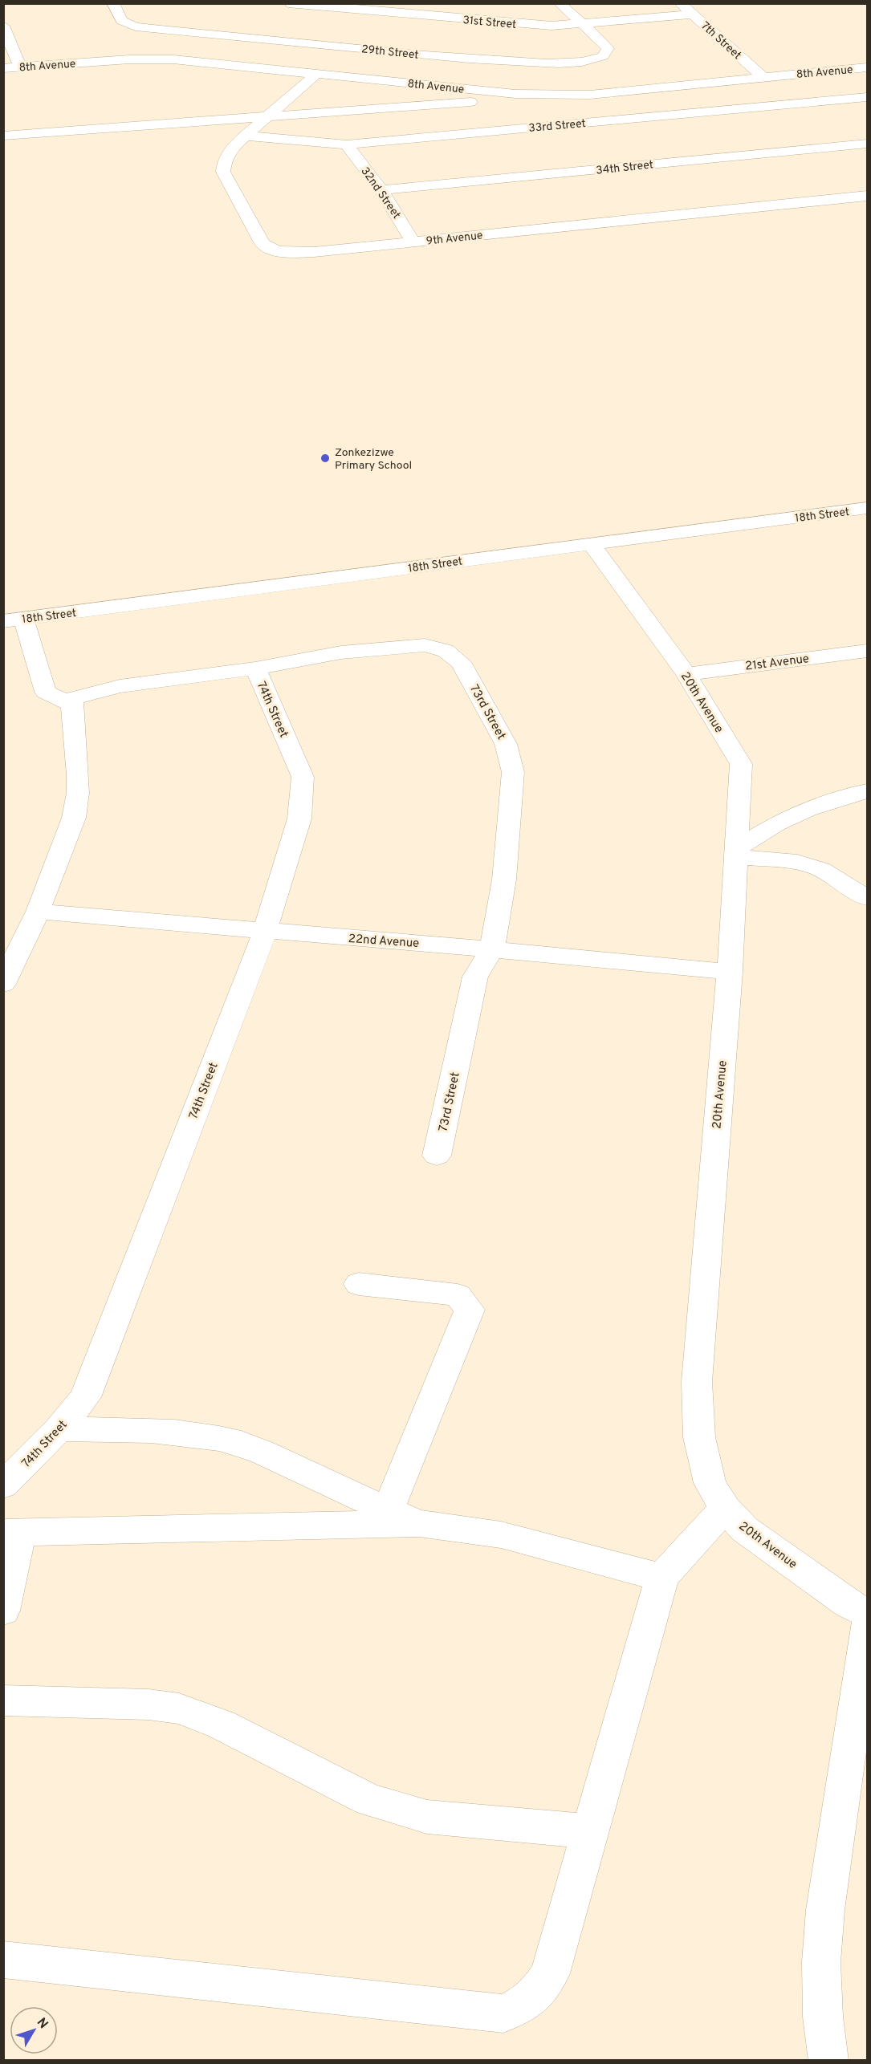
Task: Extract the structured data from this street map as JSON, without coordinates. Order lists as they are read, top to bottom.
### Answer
{
  "streets": {
    "street": [
      "31st Street",
      "7th Street",
      "29th Street",
      "8th Avenue",
      "33rd Street",
      "34th Street",
      "32nd Street",
      "9th Avenue",
      "18th Street",
      "21st Avenue",
      "20th Avenue",
      "74th Street",
      "73rd Street",
      "22nd Avenue"
    ]
  },
  "crossings": [
    ["31st Street", "7th Street"],
    ["31st Street", "29th Street"],
    ["7th Street", "8th Avenue"],
    ["8th Avenue", "9th Avenue"],
    ["33rd Street", "32nd Street"],
    ["33rd Street", "9th Avenue"],
    ["34th Street", "32nd Street"],
    ["32nd Street", "9th Avenue"],
    ["18th Street", "20th Avenue"],
    ["21st Avenue", "20th Avenue"],
    ["20th Avenue", "22nd Avenue"],
    ["74th Street", "73rd Street"],
    ["74th Street", "22nd Avenue"],
    ["73rd Street", "22nd Avenue"]
  ],
  "places": ["Zonkezizwe Primary School"],
  "north": "top right"
}
